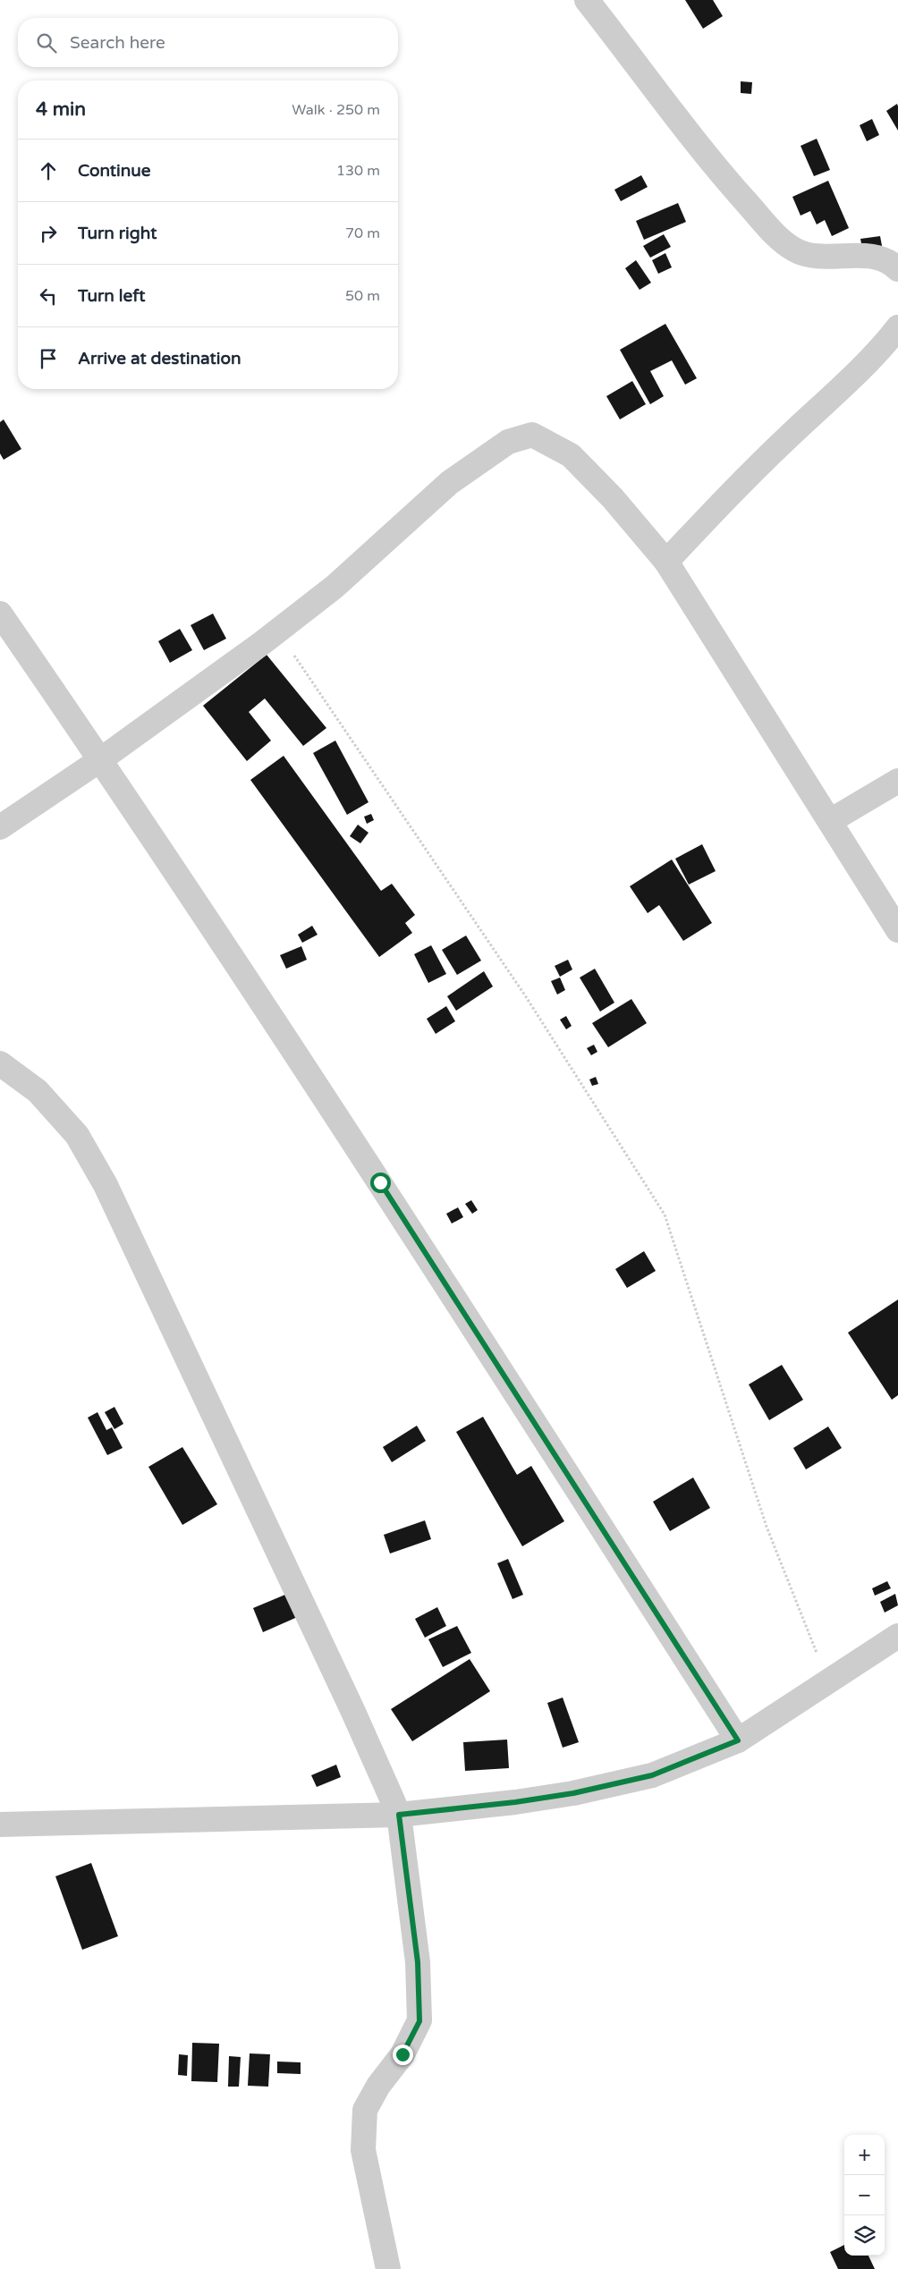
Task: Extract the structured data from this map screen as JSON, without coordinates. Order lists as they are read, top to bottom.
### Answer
{
  "page": {
    "search": "Search here",
    "heading": ["4 min", "Walk · 250 m"],
    "list": [
      ["Continue", "130 m"],
      ["Turn right", "70 m"],
      ["Turn left", "50 m"],
      "Arrive at destination"
    ],
    "map_buttons": ["+", "−"]
  }
}
